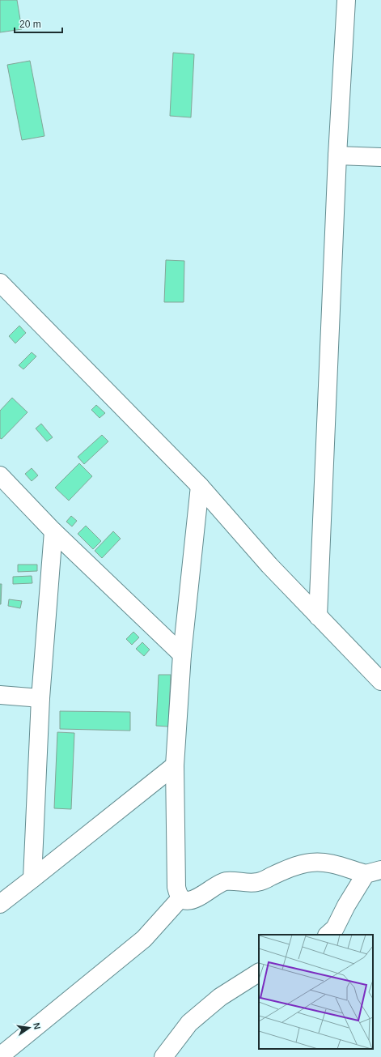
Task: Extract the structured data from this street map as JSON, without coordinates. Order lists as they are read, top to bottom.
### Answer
{
  "scale_bar": "20 m",
  "north": "right"
}
